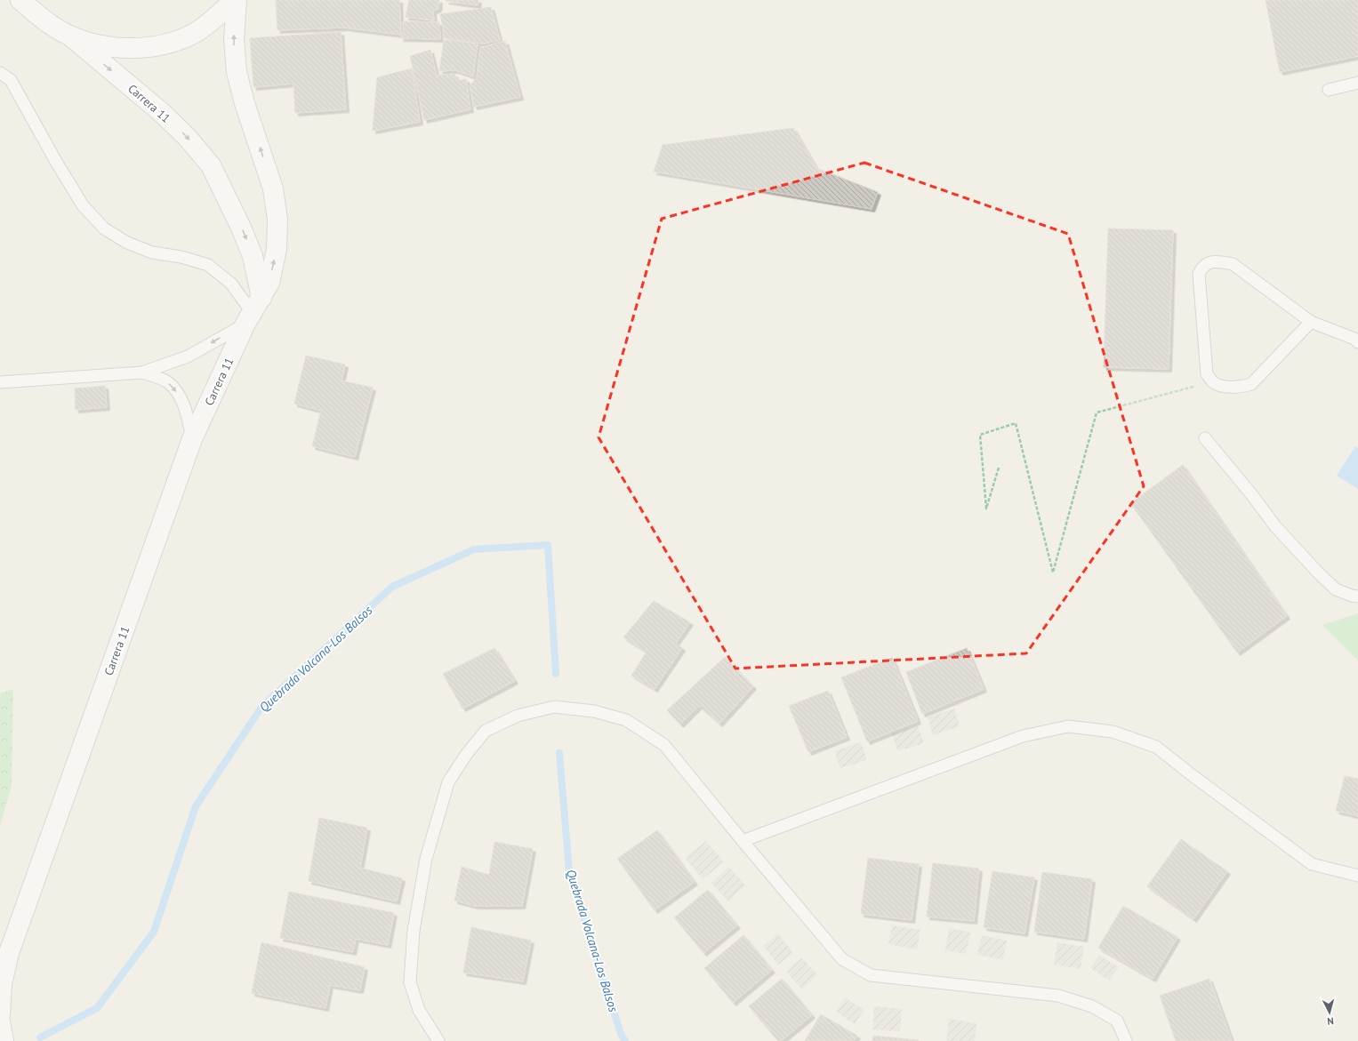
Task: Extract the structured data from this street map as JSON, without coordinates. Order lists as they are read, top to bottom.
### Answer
{
  "streets": {
    "street": ["Carrera 11"]
  },
  "water": ["Quebrada Volcana-Los Balsos"],
  "north": "bottom"
}
